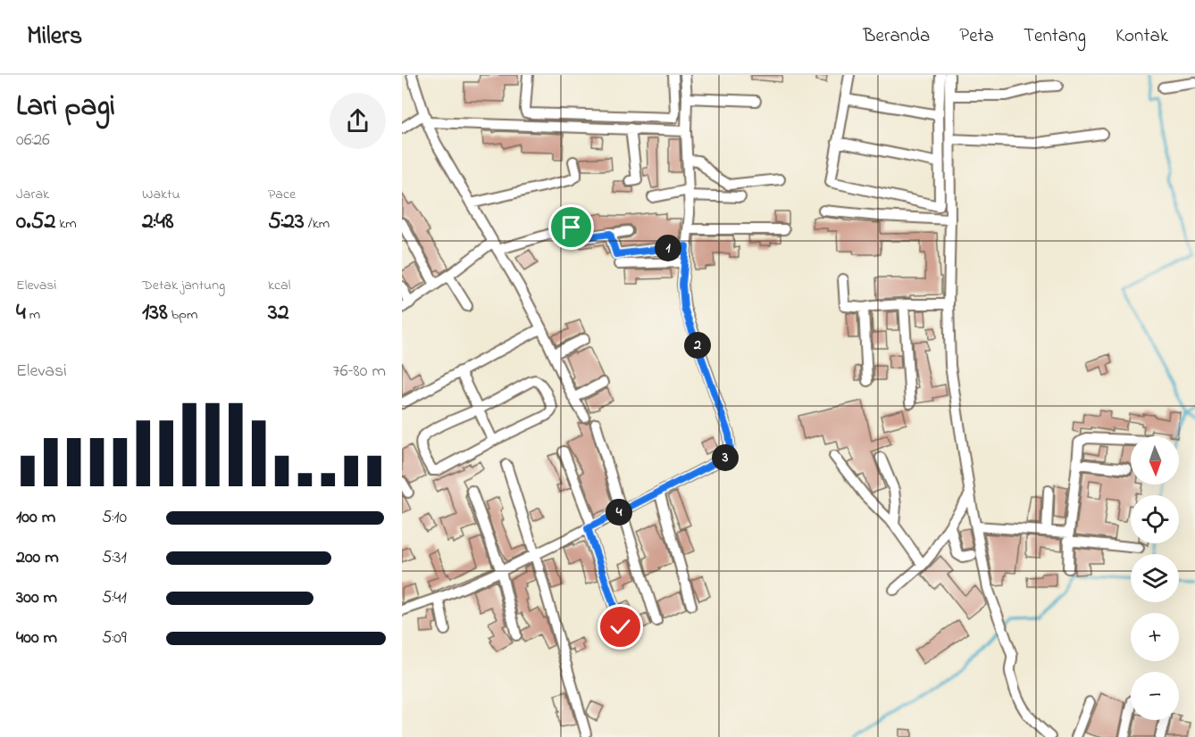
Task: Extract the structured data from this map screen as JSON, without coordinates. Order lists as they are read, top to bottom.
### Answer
{
  "north": "bottom",
  "page": {
    "header": "Milers",
    "nav": [
      "Beranda",
      "Peta",
      "Tentang",
      "Kontak"
    ],
    "heading": ["Lari pagi", "06:26"],
    "stats": [
      ["Jarak", "0.52 km"],
      ["Waktu", "2:48"],
      ["Pace", "5:23 /km"],
      ["Elevasi", "4 m"],
      ["Detak jantung", "138 bpm"],
      ["kcal", "32"]
    ],
    "pins": [
      "1",
      "2",
      "3",
      "4"
    ],
    "chart": ["Elevasi", "76–80 m"],
    "map_buttons": ["+", "−"],
    "list": [
      {
        "name": "100 m",
        "note": "5:10"
      },
      {
        "name": "200 m",
        "note": "5:31"
      },
      {
        "name": "300 m",
        "note": "5:41"
      },
      {
        "name": "400 m",
        "note": "5:09"
      }
    ]
  }
}
